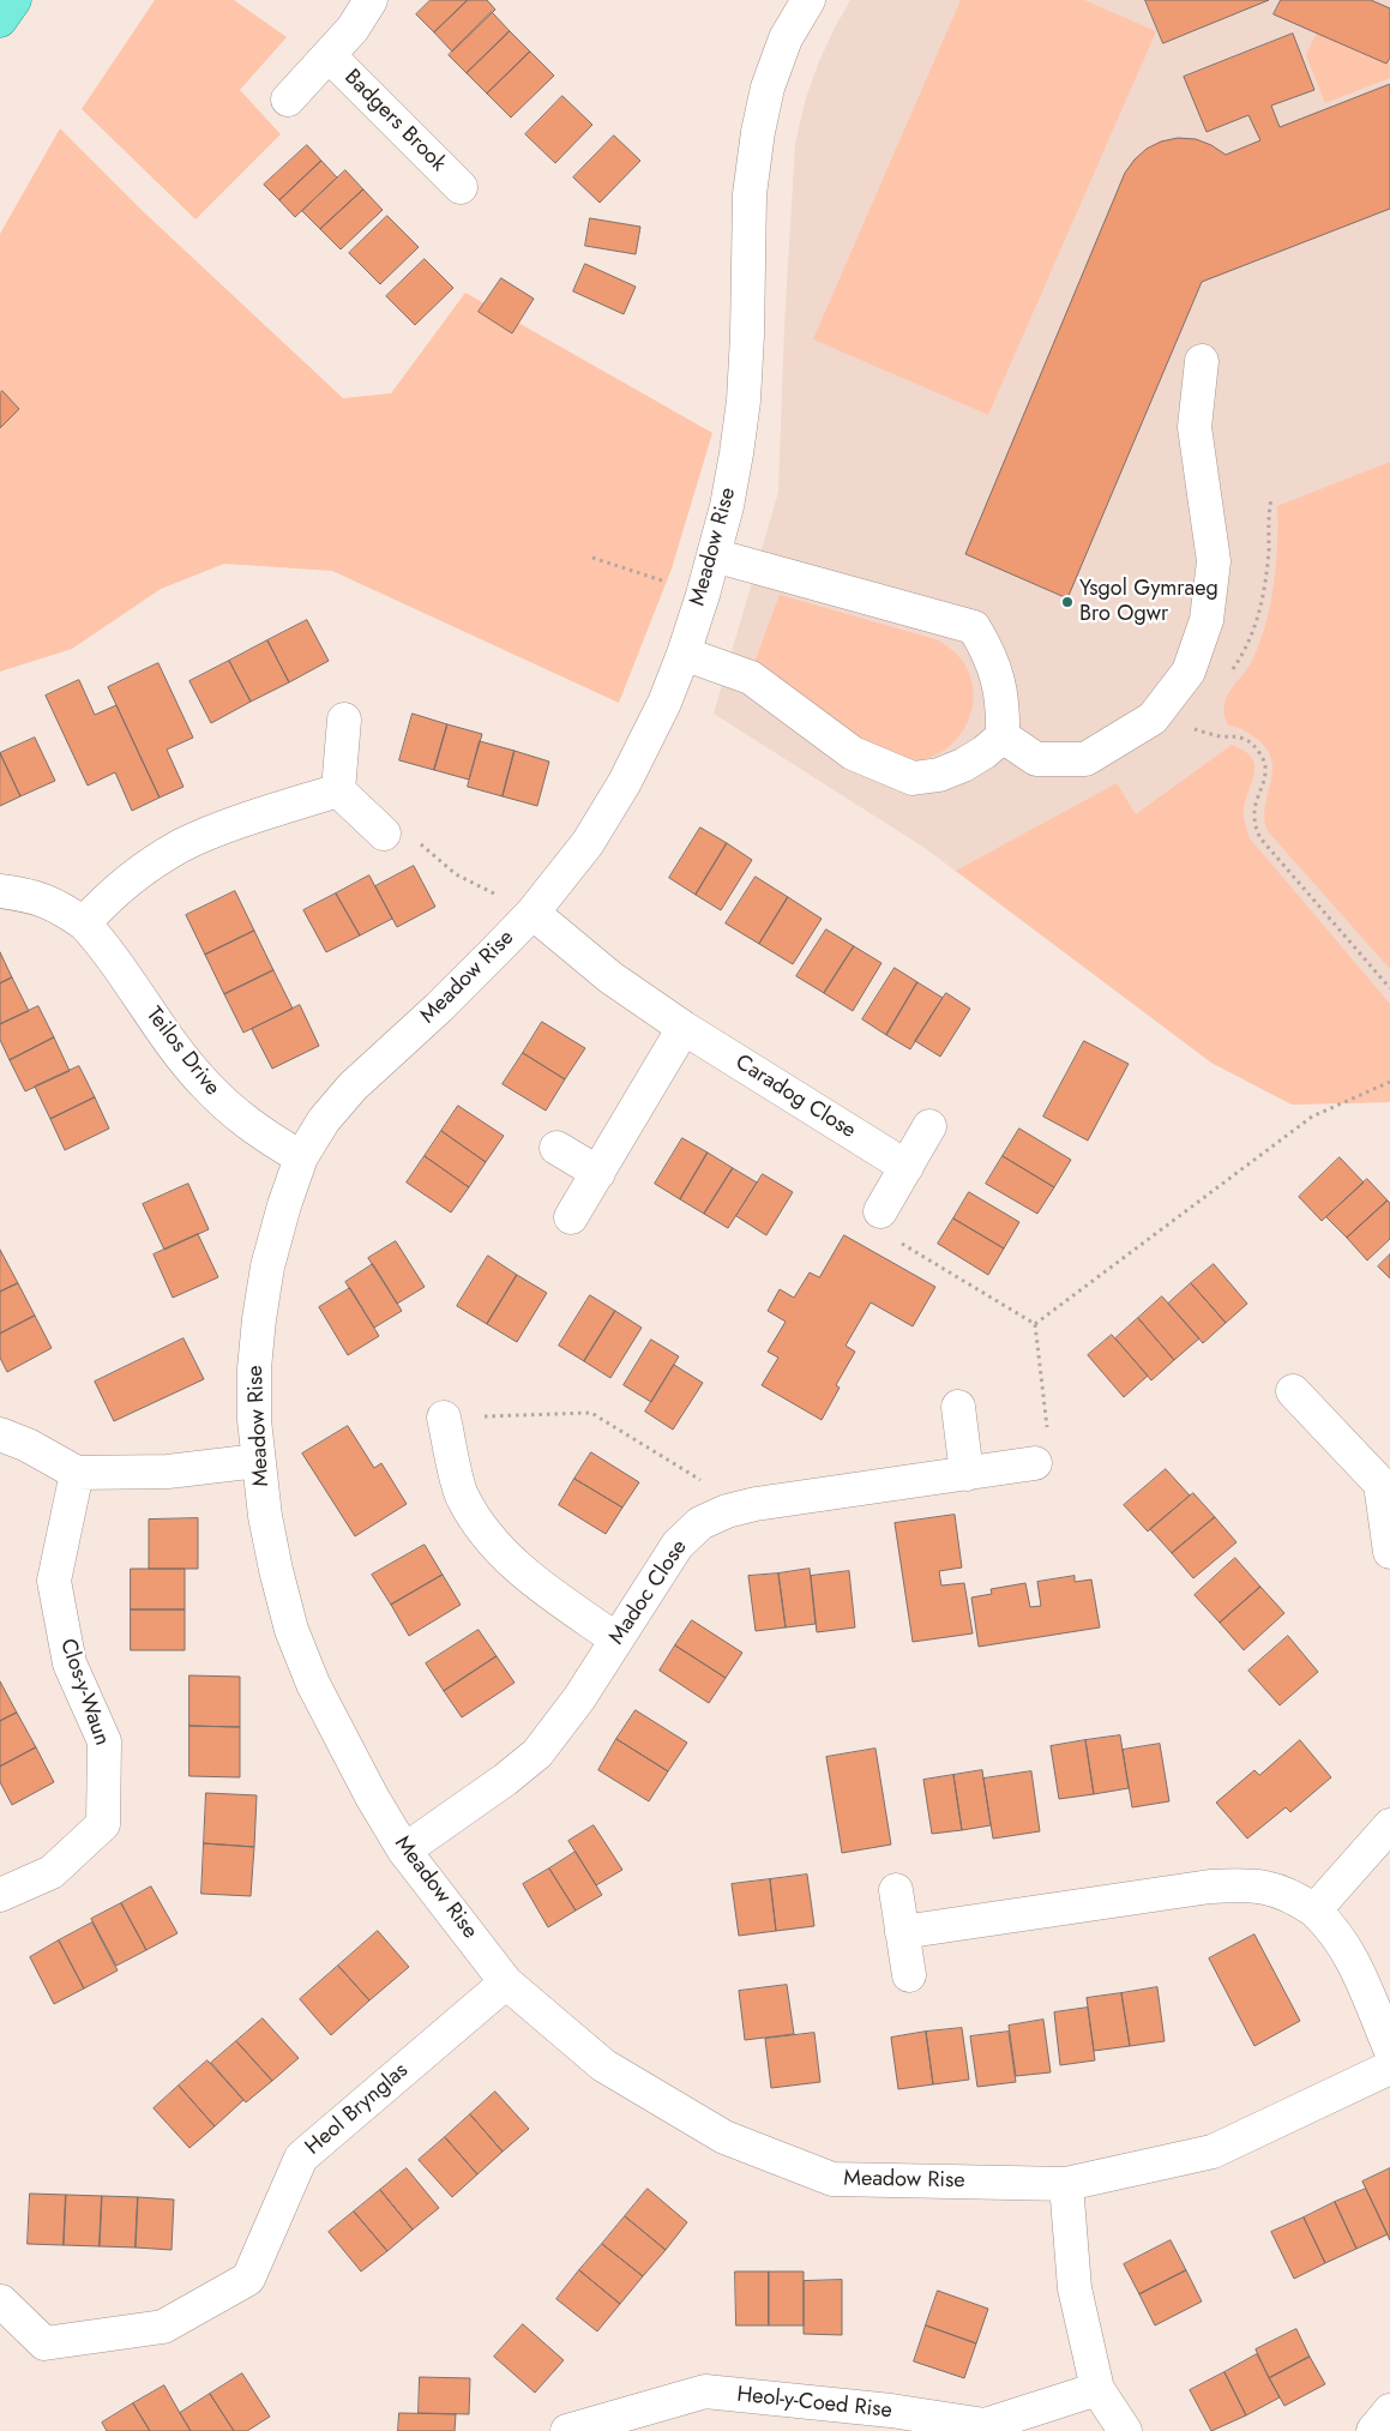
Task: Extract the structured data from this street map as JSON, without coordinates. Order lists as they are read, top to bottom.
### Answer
{
  "streets": {
    "street": [
      "Badgers Brook",
      "Meadow Rise",
      "Teilos Drive",
      "Caradog Close",
      "Madoc Close",
      "Clos-y-Waun",
      "Heol Brynglas",
      "Heol-y-Coed Rise"
    ]
  },
  "crossings": [
    ["Meadow Rise", "Teilos Drive"],
    ["Meadow Rise", "Caradog Close"],
    ["Meadow Rise", "Madoc Close"],
    ["Meadow Rise", "Heol Brynglas"]
  ],
  "places": ["Ysgol Gymraeg Bro Ogwr"]
}
